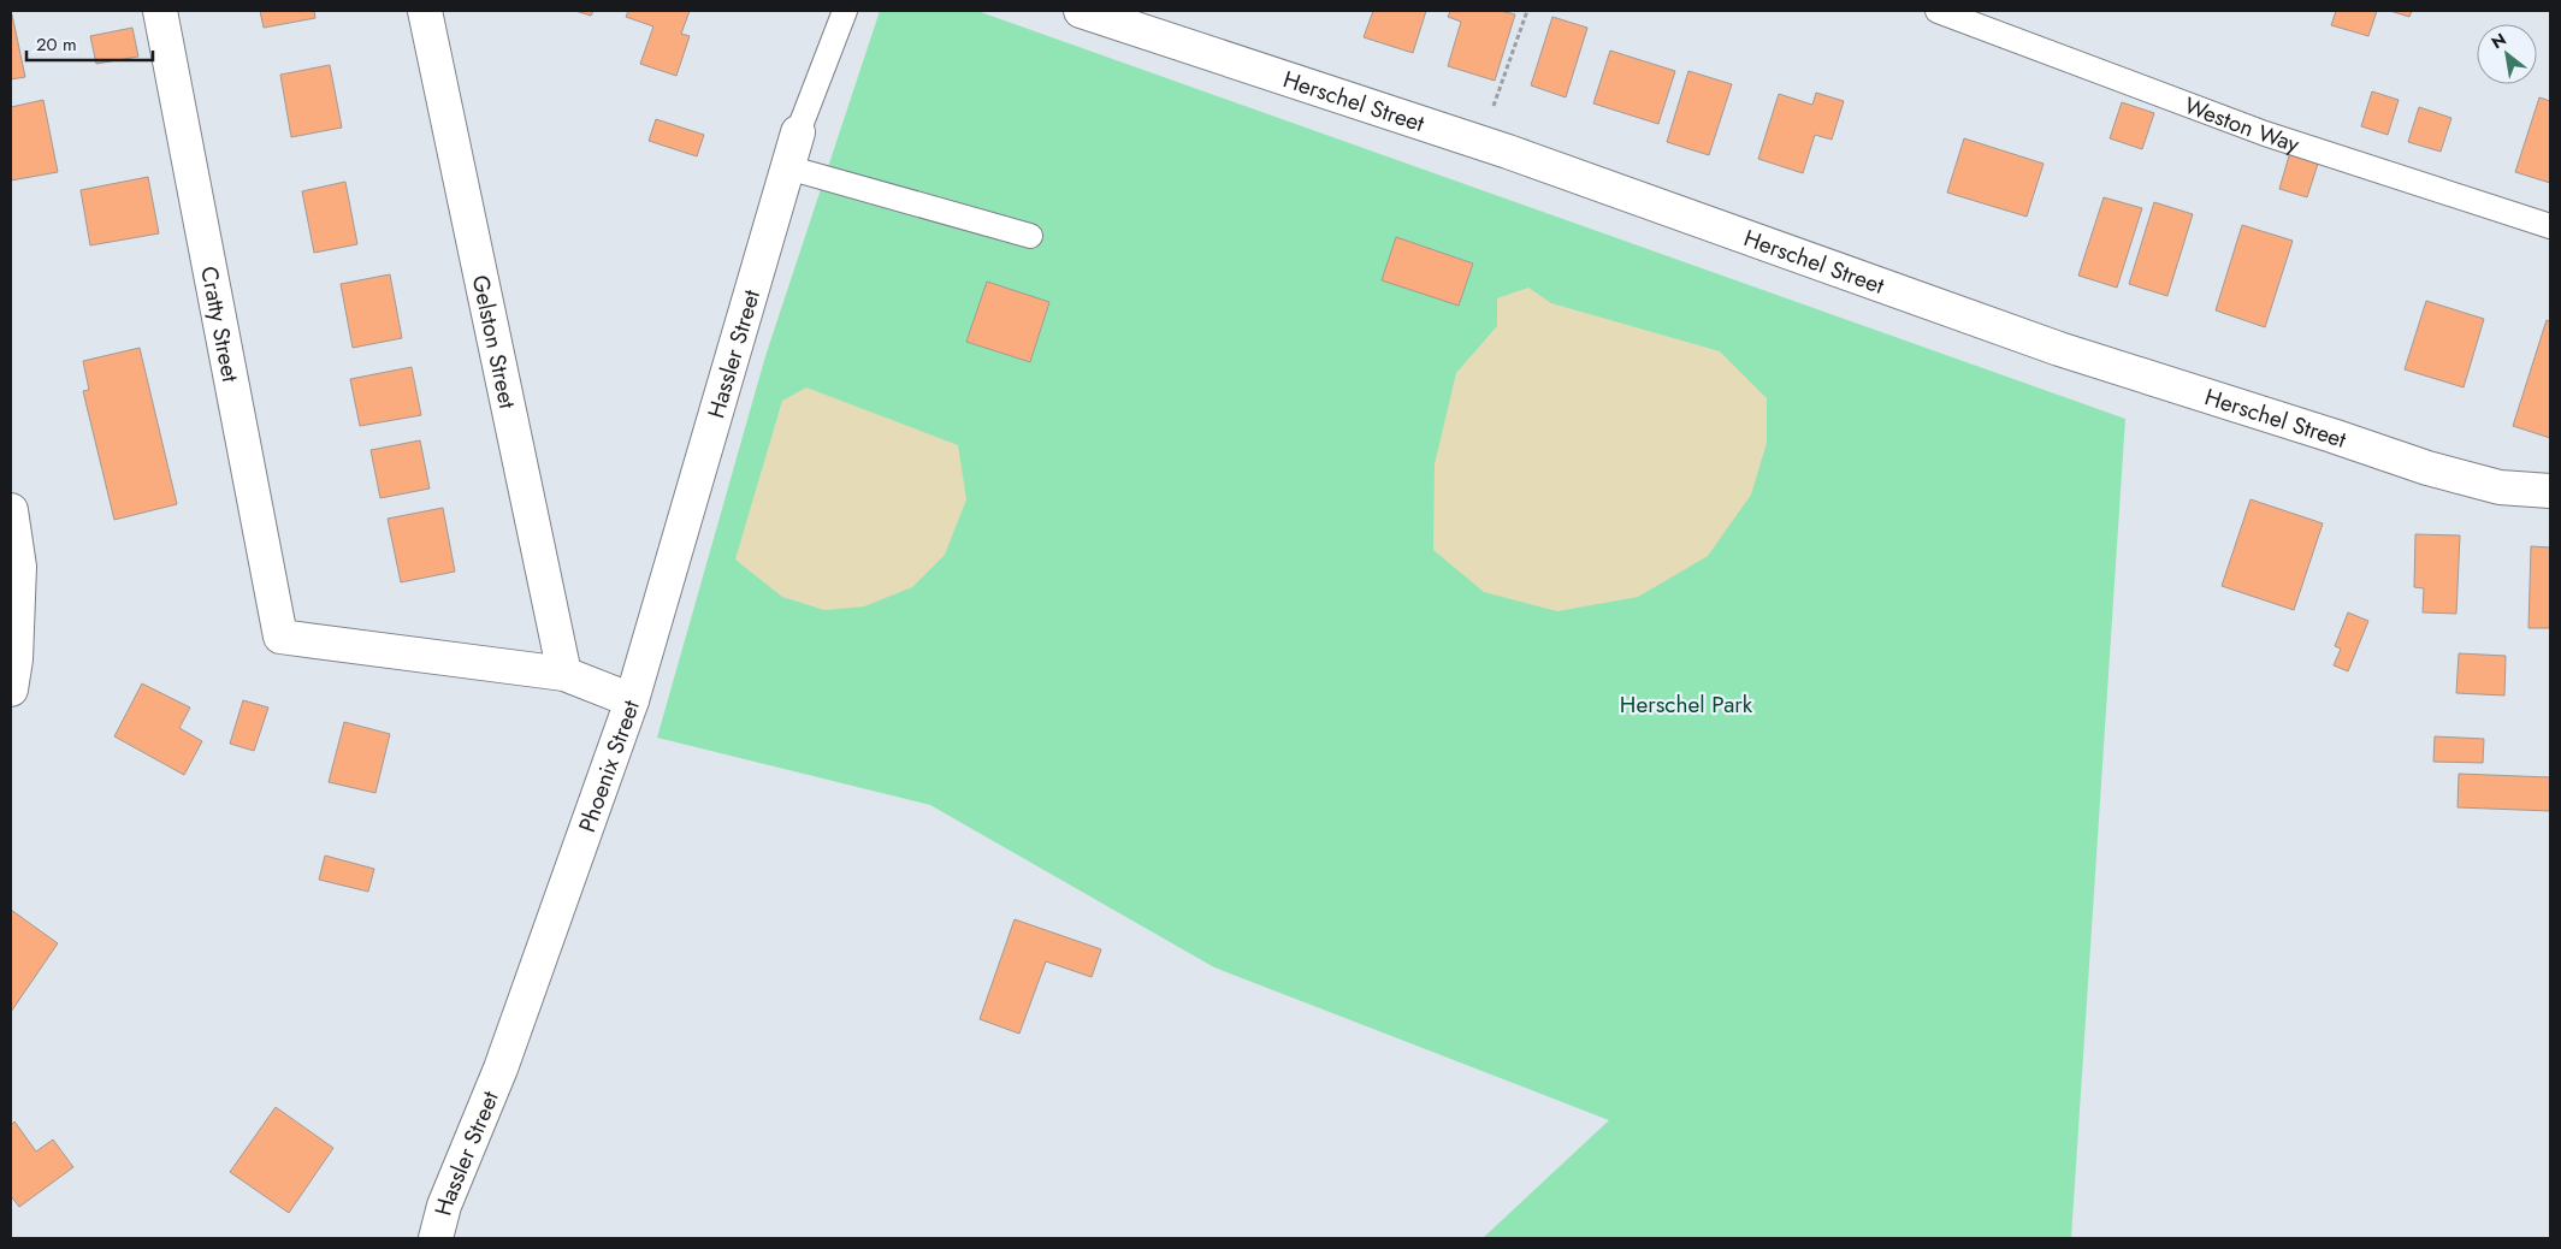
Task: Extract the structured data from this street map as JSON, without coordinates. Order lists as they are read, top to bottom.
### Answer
{
  "streets": {
    "street": [
      "Herschel Street",
      "Cratty Street",
      "Gelston Street",
      "Hassler Street",
      "Phoenix Street"
    ],
    "lane": ["Weston Way"]
  },
  "crossings": [
    ["Cratty Street", "Phoenix Street"],
    ["Gelston Street", "Phoenix Street"],
    ["Hassler Street", "Phoenix Street"]
  ],
  "parks": ["Herschel Park"],
  "scale_bar": "20 m",
  "north": "top left"
}
